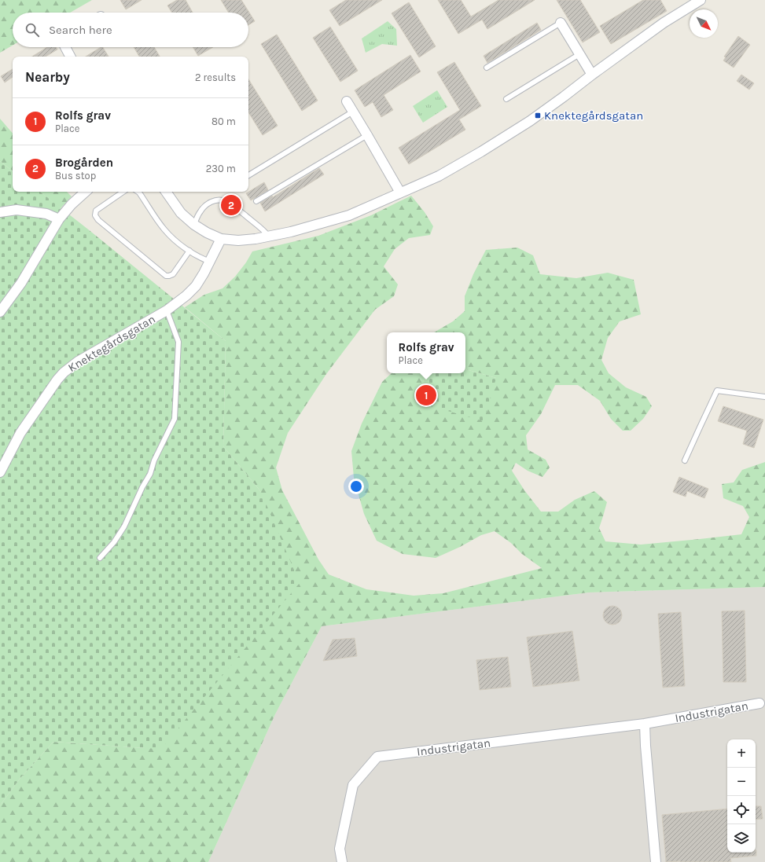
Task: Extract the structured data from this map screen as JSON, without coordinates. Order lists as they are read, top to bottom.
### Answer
{
  "streets": {
    "street": ["Knektegårdsgatan", "Industrigatan"]
  },
  "places": {
    "transit": ["Knektegårdsgatan"]
  },
  "north": "bottom right",
  "page": {
    "search": "Search here",
    "heading": ["Nearby", "2 results"],
    "list": [
      {
        "mark": "1",
        "name": "Rolfs grav",
        "note": "Place",
        "value": "80 m"
      },
      {
        "mark": "2",
        "name": "Brogården",
        "note": "Bus stop",
        "value": "230 m"
      }
    ],
    "pins": ["2", "1"],
    "popup": ["Rolfs grav", "Place"],
    "map_buttons": ["+", "−"]
  }
}
